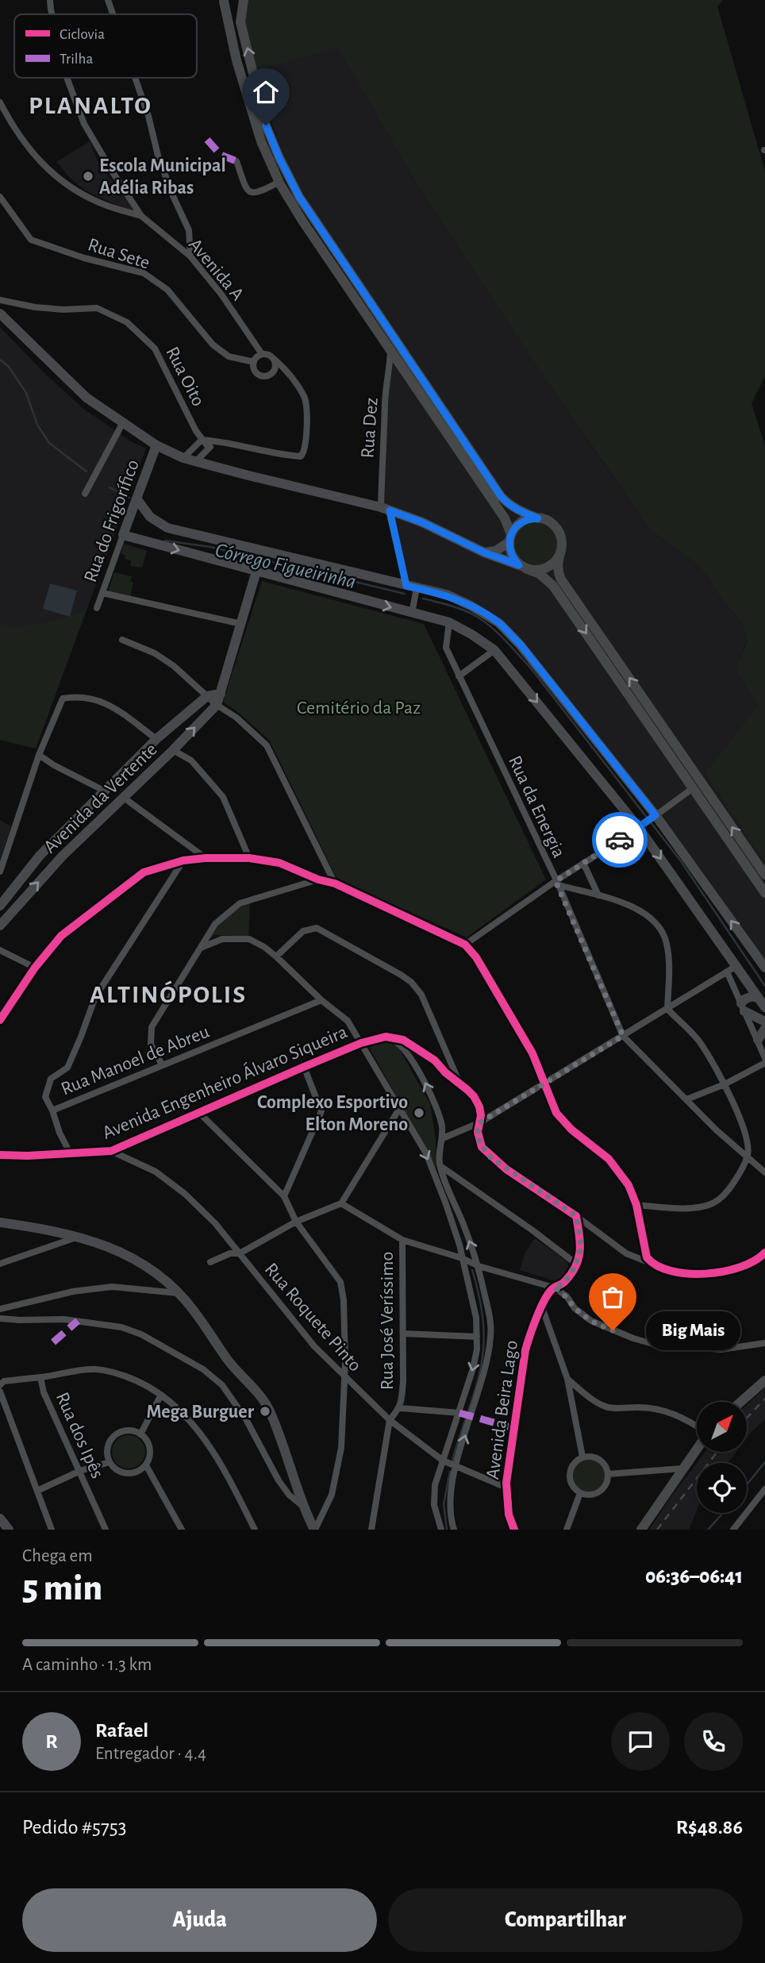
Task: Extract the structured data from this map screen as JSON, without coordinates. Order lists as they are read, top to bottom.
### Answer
{
  "streets": {
    "street": [
      "Rua Sete",
      "Avenida A",
      "Rua Oito",
      "Rua Dez",
      "Rua do Frigorífico",
      "Avenida da Vertente",
      "Rua da Energia",
      "Rua Manoel de Abreu",
      "Avenida Engenheiro Álvaro Siqueira",
      "Rua Roquete Pinto",
      "Rua José Veríssimo",
      "Avenida Beira Lago",
      "Rua dos Ipês"
    ]
  },
  "crossings": [
    ["Rua Sete", "Avenida A"],
    ["Avenida Engenheiro Álvaro Siqueira", "Rua Roquete Pinto"],
    ["Rua Roquete Pinto", "Rua José Veríssimo"],
    ["Rua Roquete Pinto", "Avenida Beira Lago"]
  ],
  "districts": ["PLANALTO", "ALTINÓPOLIS"],
  "water": ["Córrego Figueirinha"],
  "parks": ["Cemitério da Paz"],
  "places": [
    "Escola Municipal Adélia Ribas",
    "Complexo Esportivo Elton Moreno",
    "Big Mais",
    "Mega Burguer"
  ],
  "legend": ["Ciclovia", "Trilha"],
  "north": "top right",
  "page": {
    "bubble": "Big Mais",
    "heading": ["5 min", "Chega em", "06:36–06:41"],
    "panel": [
      "Rafael",
      "Entregador · 4.4",
      "Pedido #5753",
      "R$48.86"
    ],
    "bar": "A caminho · 1.3 km",
    "round": "R",
    "buttons": ["Ajuda", "Compartilhar"]
  }
}
